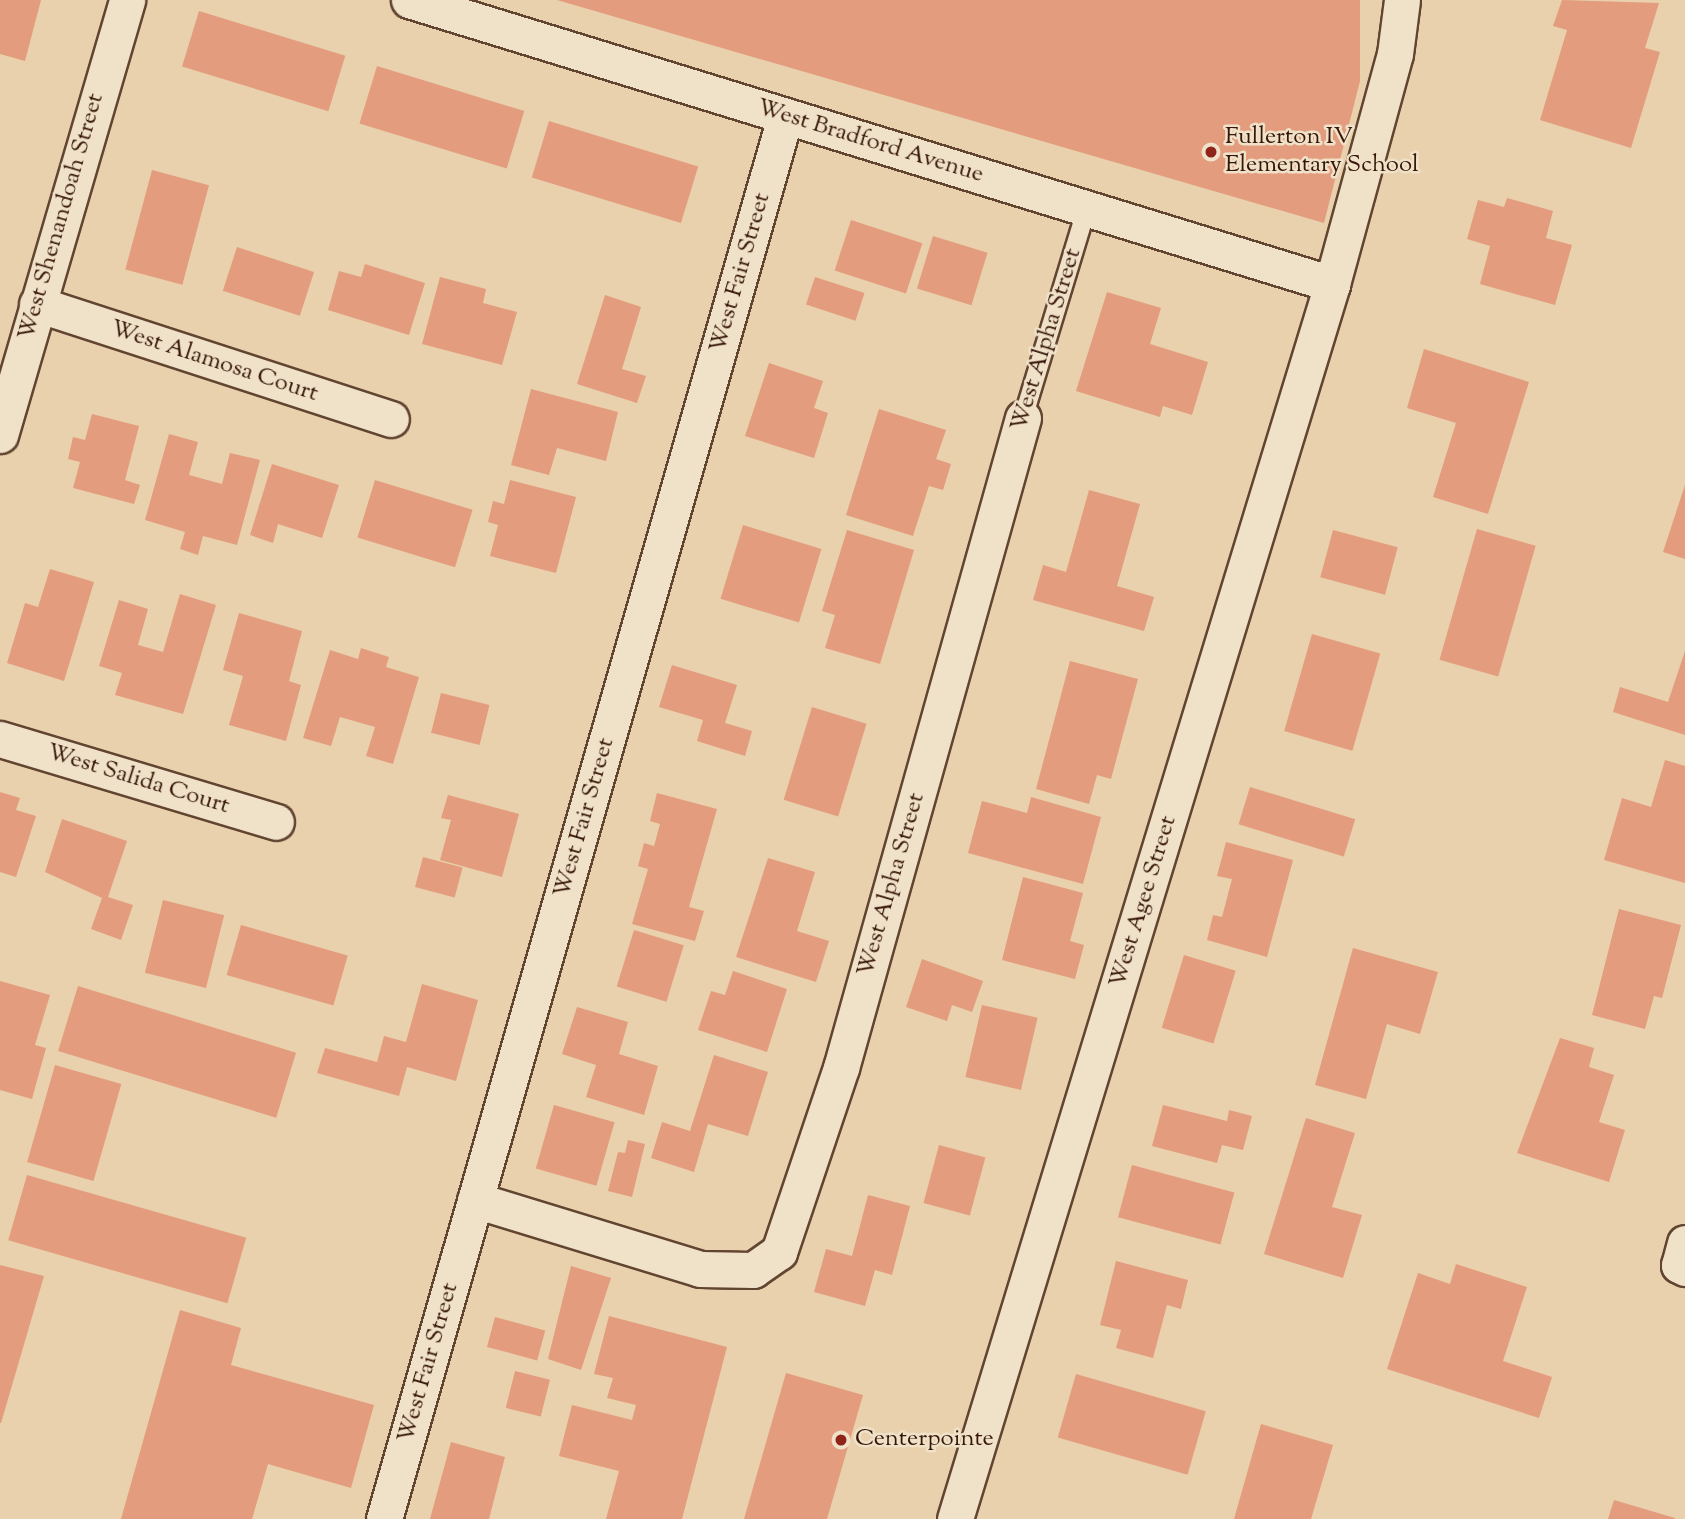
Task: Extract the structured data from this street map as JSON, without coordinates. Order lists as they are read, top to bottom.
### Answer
{
  "streets": {
    "street": [
      "West Bradford Avenue",
      "West Shenandoah Street",
      "West Fair Street",
      "West Alpha Street",
      "West Alamosa Court",
      "West Salida Court",
      "West Agee Street"
    ]
  },
  "crossings": [
    ["West Bradford Avenue", "West Fair Street"],
    ["West Bradford Avenue", "West Alpha Street"],
    ["West Bradford Avenue", "West Agee Street"],
    ["West Shenandoah Street", "West Alamosa Court"],
    ["West Fair Street", "West Alpha Street"]
  ],
  "places": ["Fullerton IV Elementary School", "Centerpointe"]
}
